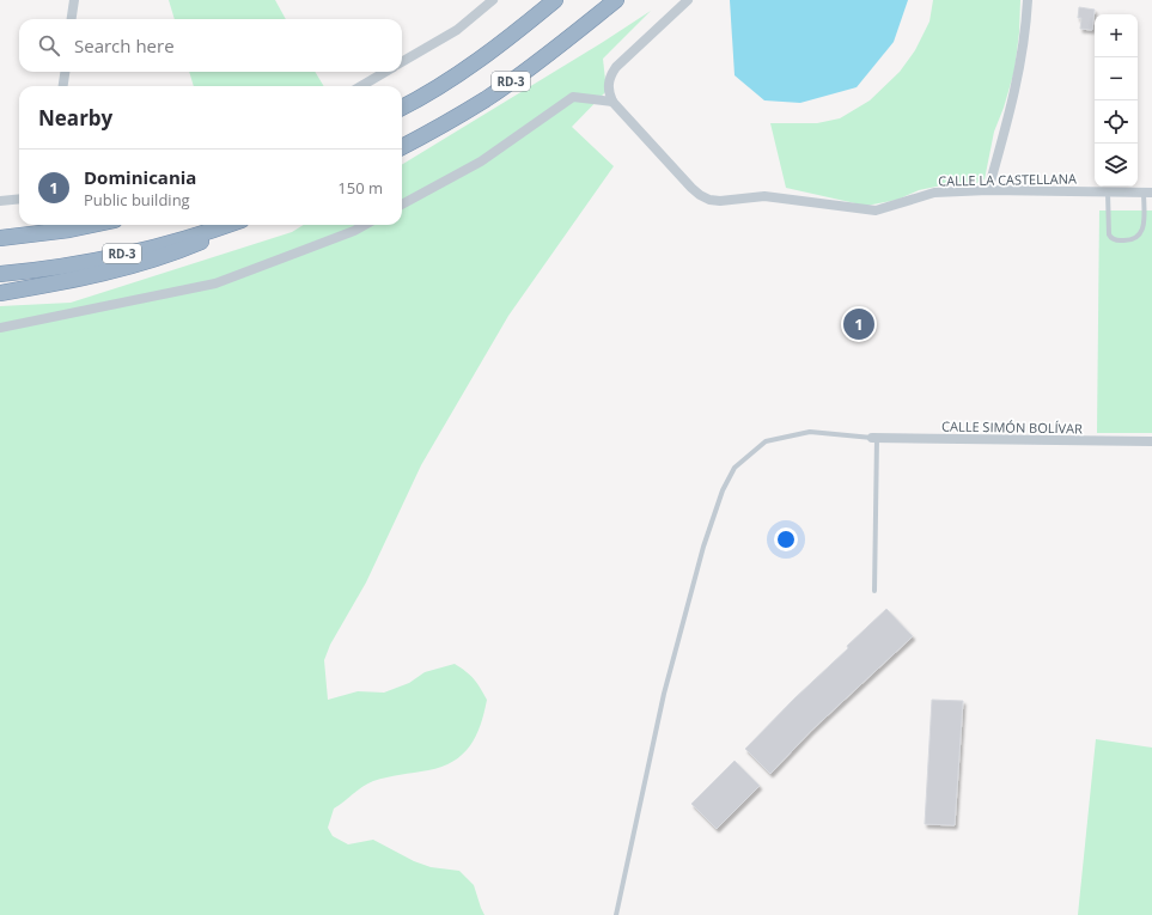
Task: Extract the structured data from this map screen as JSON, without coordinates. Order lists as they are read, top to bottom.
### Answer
{
  "streets": {
    "highway": ["RD-3"],
    "street": ["CALLE LA CASTELLANA", "CALLE SIMÓN BOLÍVAR"]
  },
  "page": {
    "map_buttons": ["+", "−"],
    "search": "Search here",
    "heading": "Nearby",
    "list": [
      {
        "mark": "1",
        "name": "Dominicania",
        "note": "Public building",
        "value": "150 m"
      }
    ],
    "pins": "1"
  }
}
